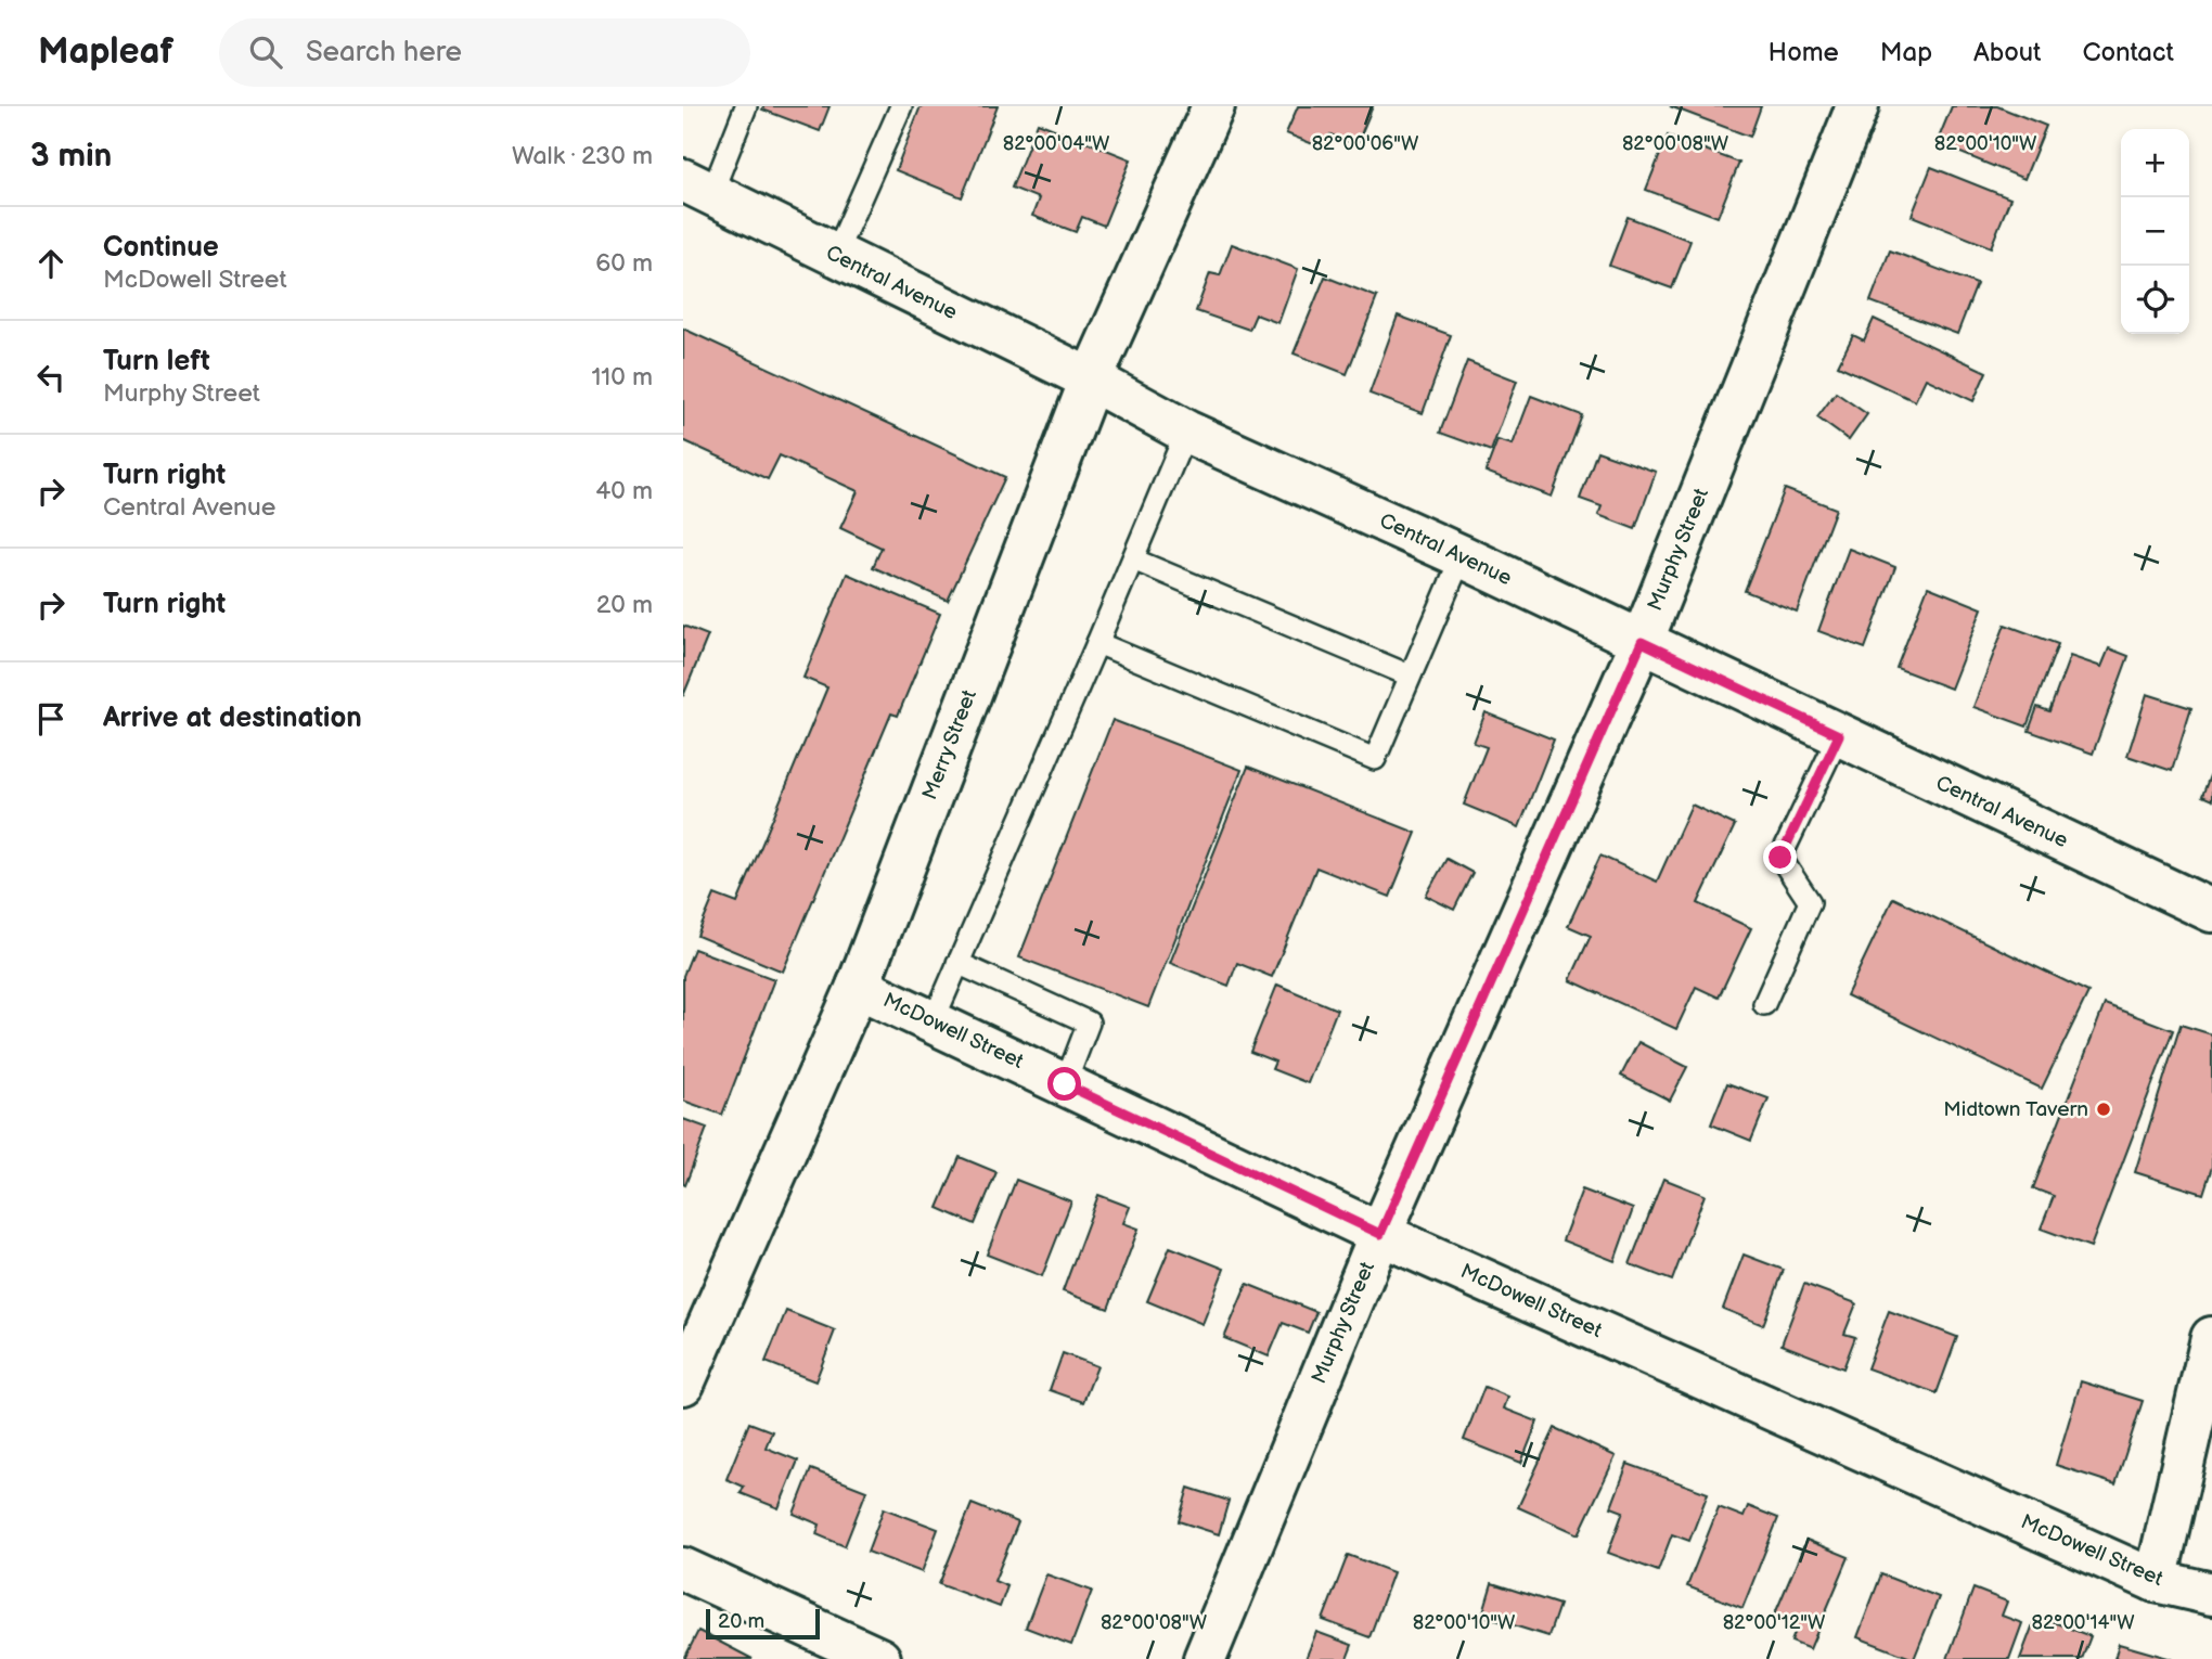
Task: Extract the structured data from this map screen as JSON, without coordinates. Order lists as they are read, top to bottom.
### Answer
{
  "streets": {
    "street": [
      "Central Avenue",
      "Murphy Street",
      "Merry Street",
      "McDowell Street"
    ]
  },
  "crossings": [
    ["Central Avenue", "Murphy Street"],
    ["Central Avenue", "Merry Street"],
    ["Murphy Street", "McDowell Street"],
    ["Merry Street", "McDowell Street"]
  ],
  "places": ["Midtown Tavern"],
  "scale_bar": "20 m",
  "page": {
    "header": "Mapleaf",
    "search": "Search here",
    "nav": [
      "Home",
      "Map",
      "About",
      "Contact"
    ],
    "heading": ["3 min", "Walk · 230 m"],
    "map_buttons": ["+", "−"],
    "list": [
      ["Continue", "McDowell Street", "60 m"],
      ["Turn left", "Murphy Street", "110 m"],
      ["Turn right", "Central Avenue", "40 m"],
      ["Turn right", "20 m"],
      "Arrive at destination"
    ],
    "scale": "20 m"
  },
  "coordinates": [
    "82°00'04\"W",
    "82°00'06\"W",
    "82°00'08\"W",
    "82°00'10\"W",
    "82°00'12\"W",
    "82°00'14\"W"
  ]
}
